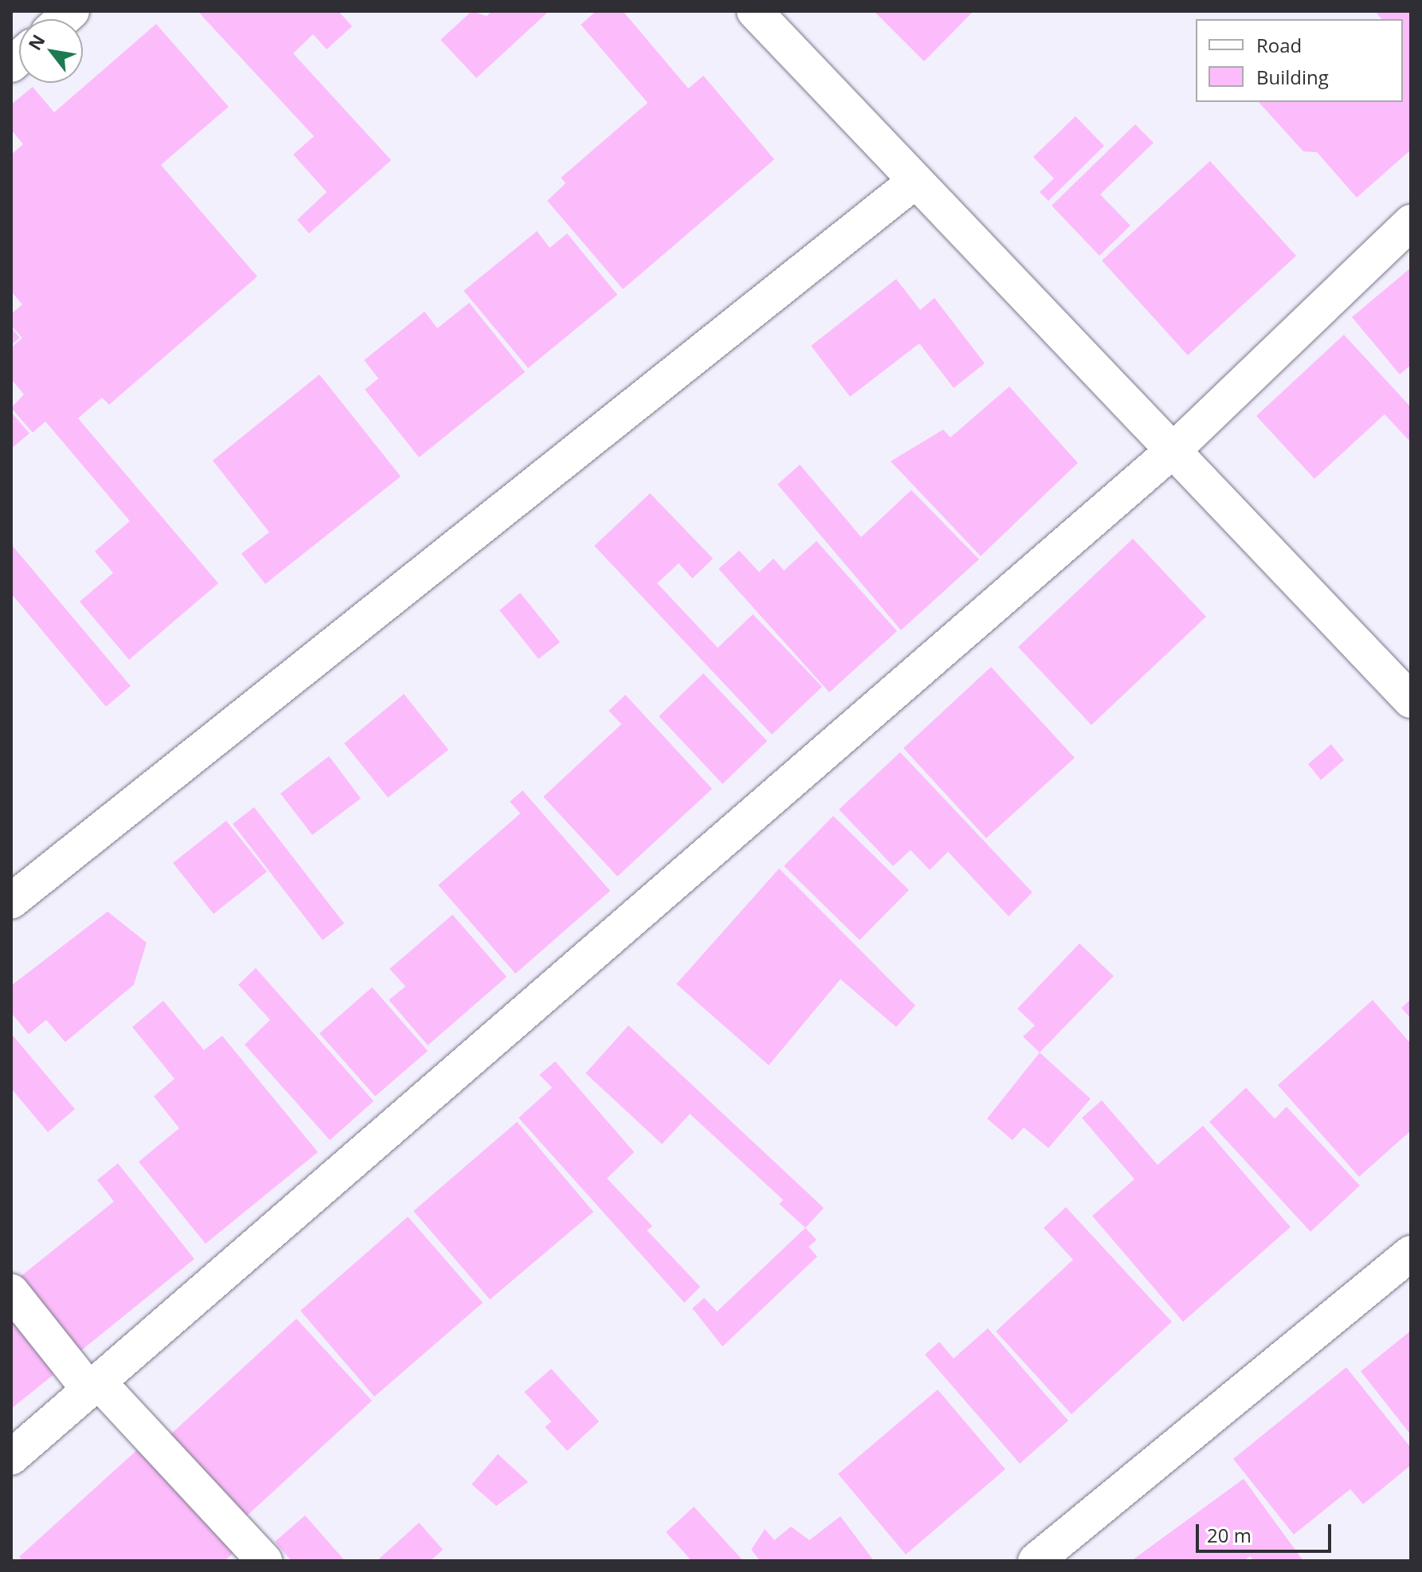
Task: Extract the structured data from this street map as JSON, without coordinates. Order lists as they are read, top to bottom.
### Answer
{
  "legend": ["Road", "Building"],
  "scale_bar": "20 m",
  "north": "top left"
}
